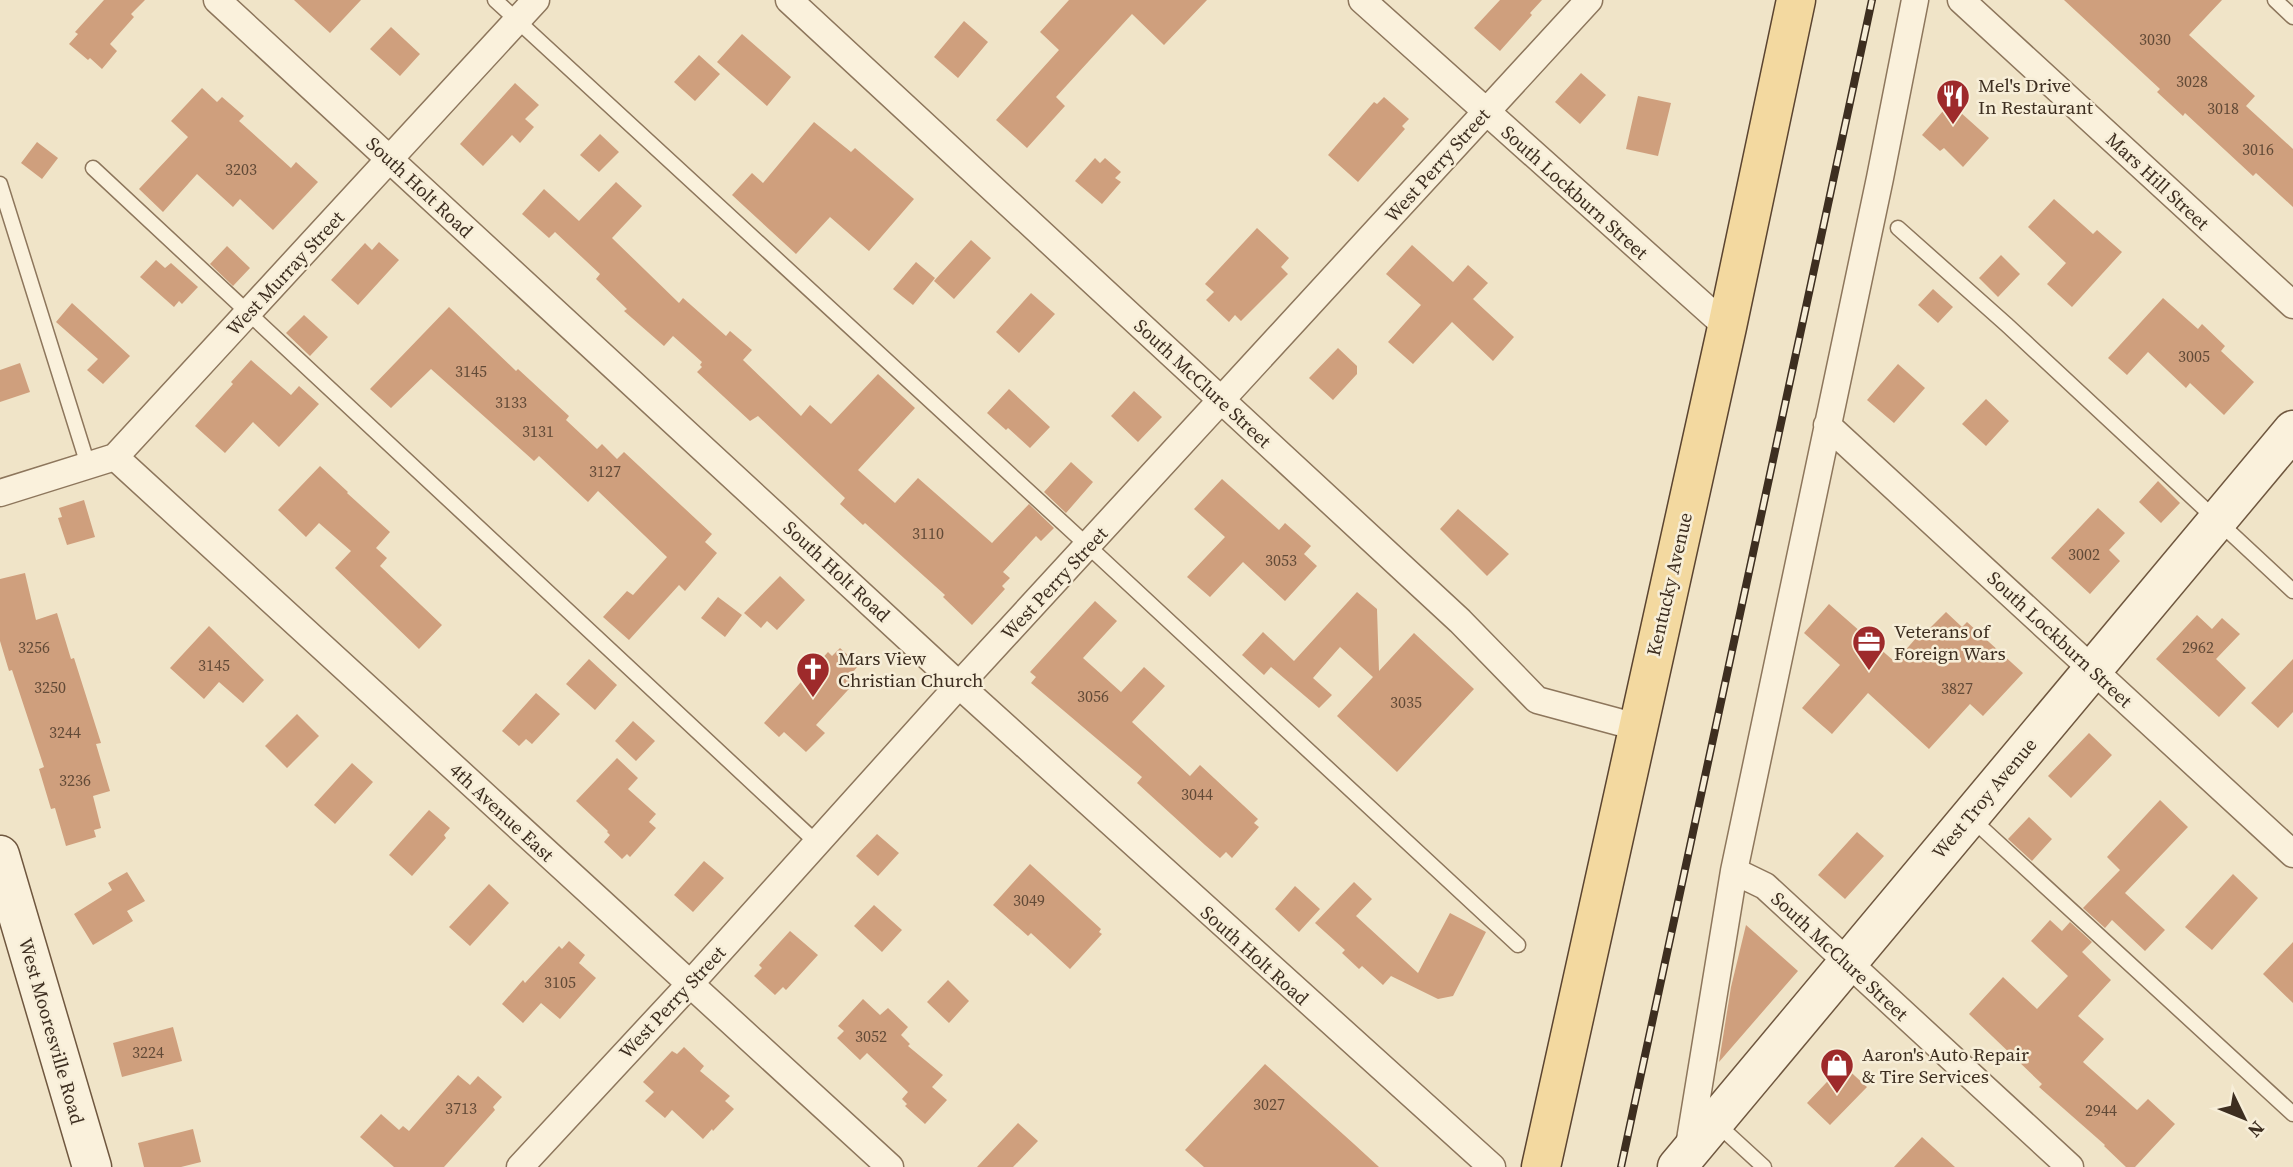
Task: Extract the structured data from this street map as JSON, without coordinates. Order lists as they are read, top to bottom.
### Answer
{
  "streets": {
    "main road": ["Kentucky Avenue"],
    "street": [
      "West Perry Street",
      "Mars Hill Street",
      "South Holt Road",
      "South Lockburn Street",
      "West Murray Street",
      "South McClure Street",
      "West Troy Avenue",
      "4th Avenue East",
      "West Mooresville Road"
    ]
  },
  "crossings": [
    ["West Perry Street", "South Holt Road"],
    ["West Perry Street", "South Lockburn Street"],
    ["West Perry Street", "South McClure Street"],
    ["West Perry Street", "4th Avenue East"],
    ["South Holt Road", "West Murray Street"],
    ["South Lockburn Street", "Kentucky Avenue"],
    ["South Lockburn Street", "West Troy Avenue"],
    ["West Murray Street", "4th Avenue East"],
    ["South McClure Street", "Kentucky Avenue"],
    ["South McClure Street", "West Troy Avenue"]
  ],
  "places": {
    "restaurant": ["Mel's Drive In Restaurant"],
    "office": ["Veterans of Foreign Wars"],
    "church": ["Mars View Christian Church"],
    "shop": ["Aaron's Auto Repair & Tire Services"]
  },
  "house_numbers": [
    "3030",
    "3028",
    "3018",
    "3016",
    "3203",
    "3005",
    "3145",
    "3133",
    "3131",
    "3127",
    "3110",
    "3002",
    "3053",
    "3256",
    "2962",
    "3145",
    "3250",
    "3827",
    "3056",
    "3035",
    "3244",
    "3236",
    "3044",
    "3049",
    "3105",
    "3052",
    "3224",
    "3027",
    "3713",
    "2944"
  ],
  "north": "bottom right"
}
